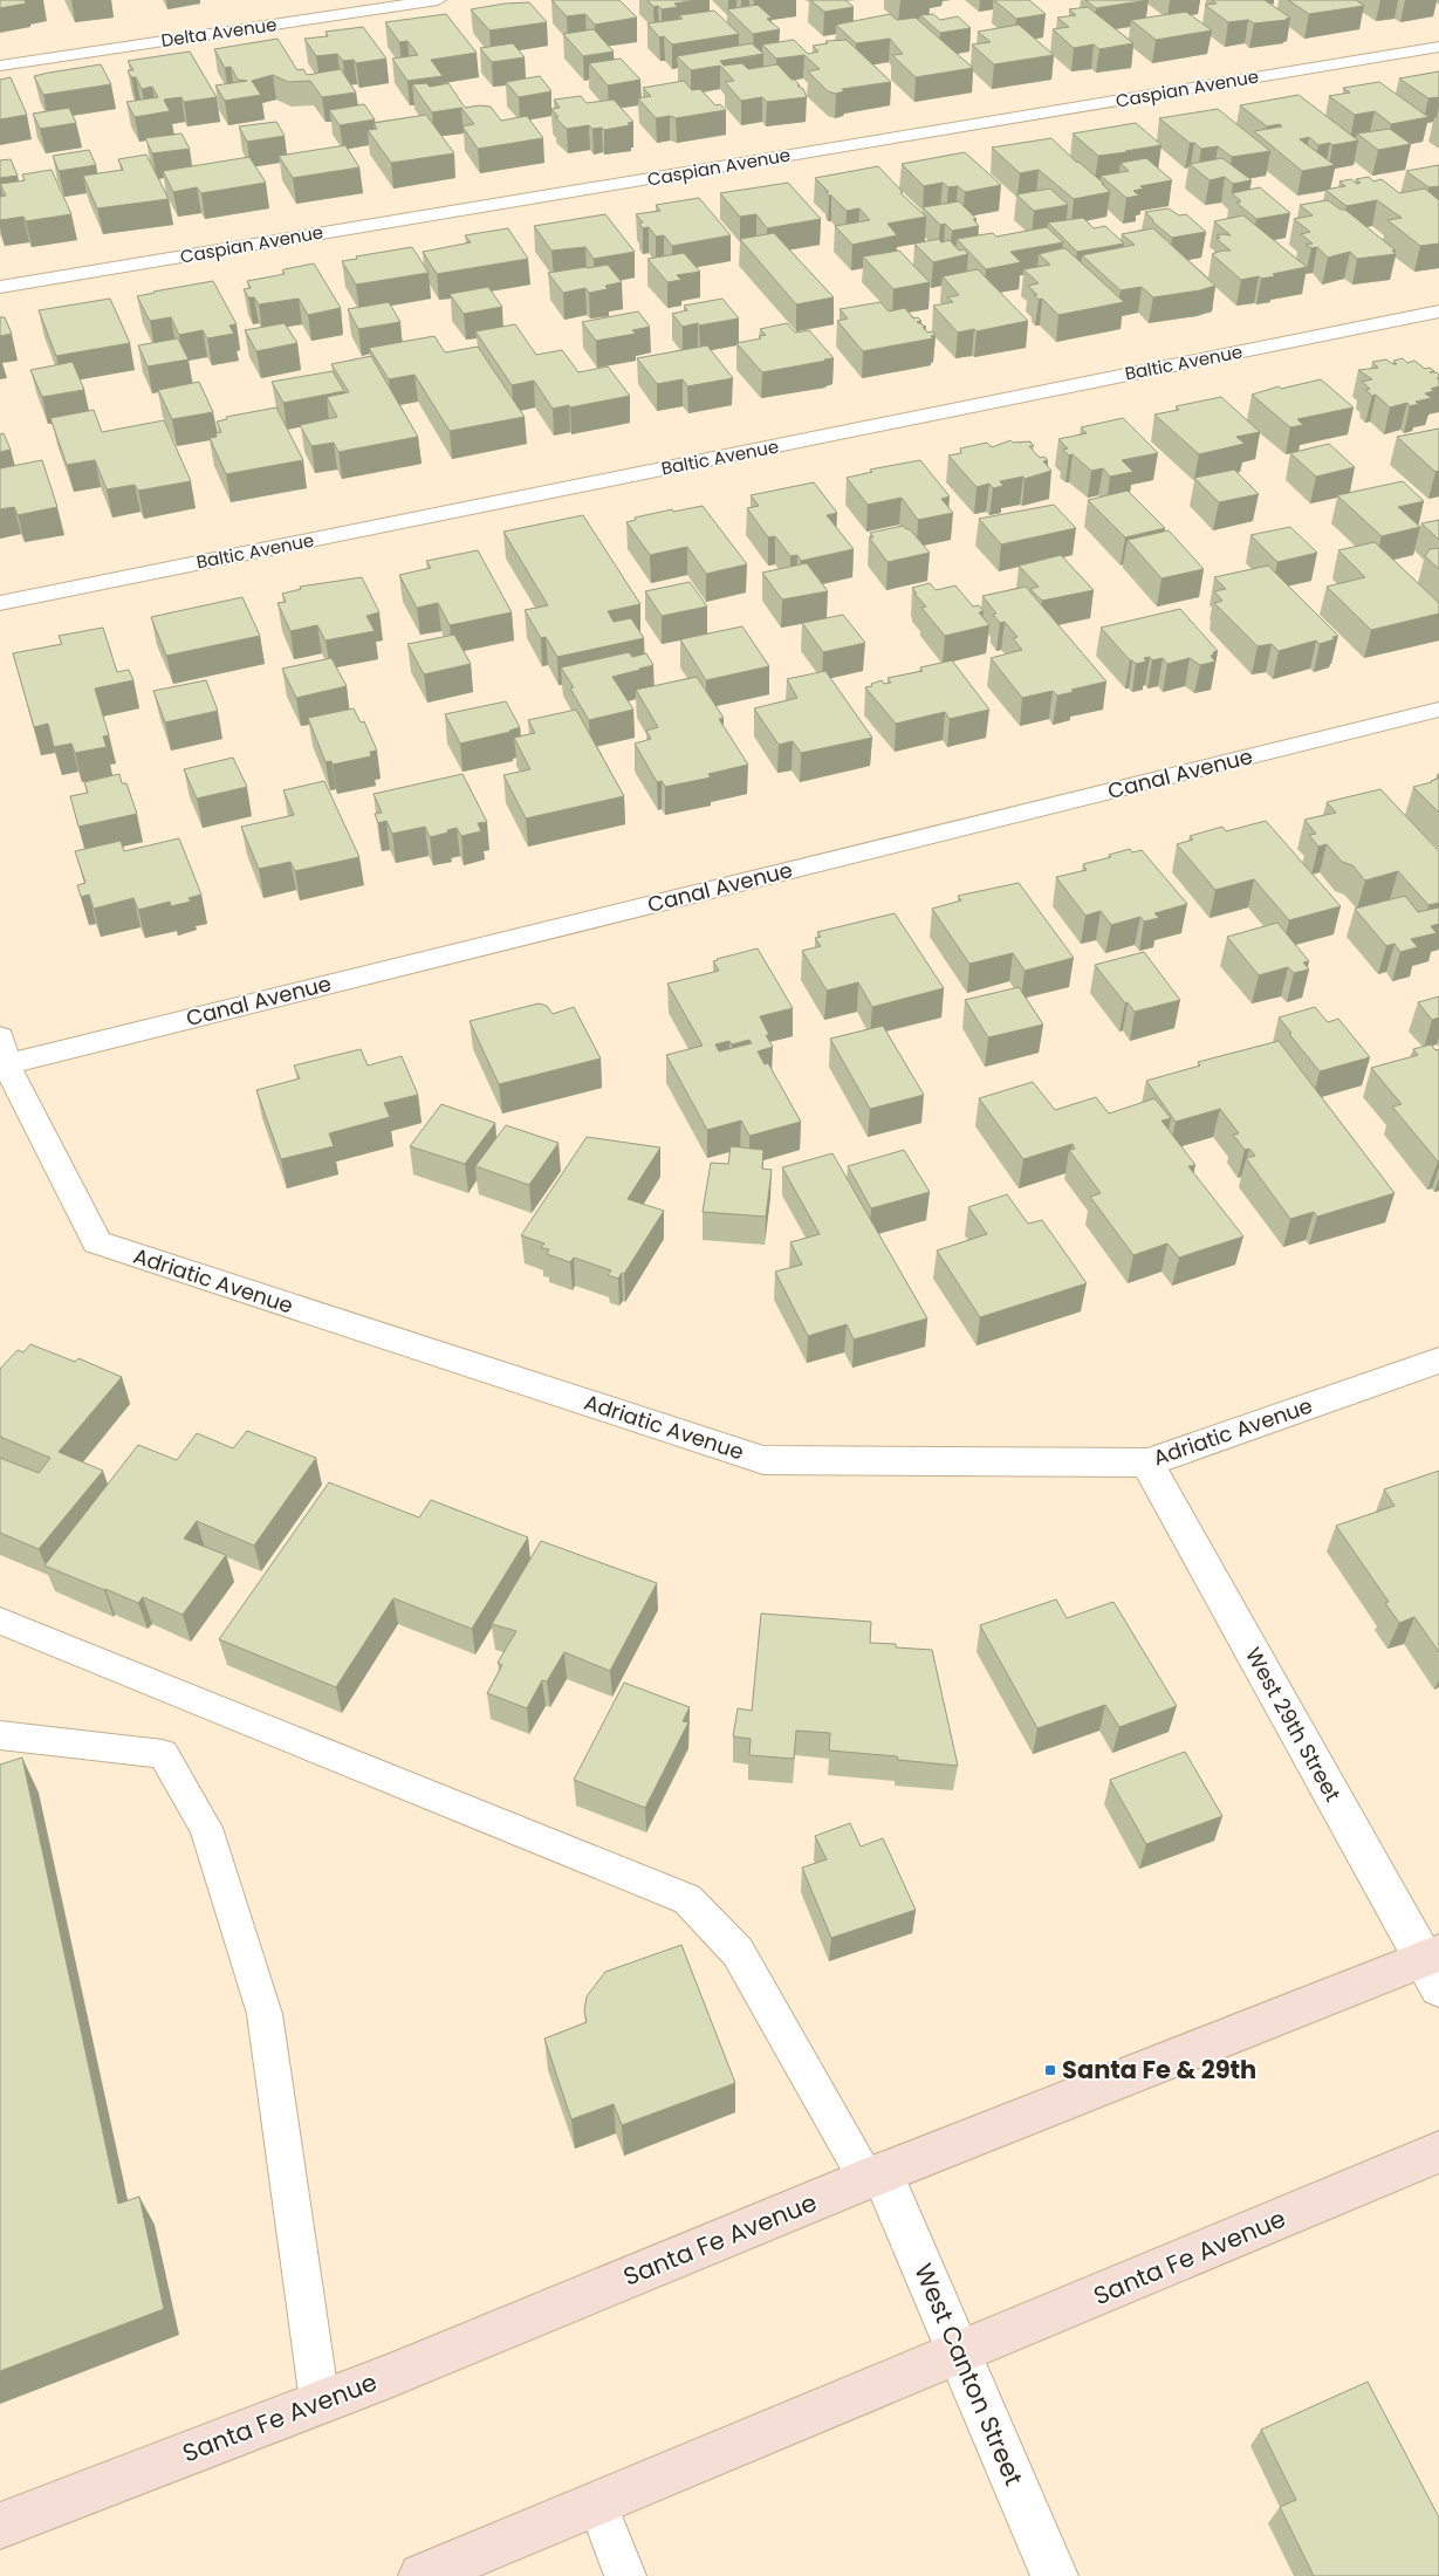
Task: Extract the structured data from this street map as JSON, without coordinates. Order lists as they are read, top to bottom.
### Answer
{
  "streets": {
    "main road": ["Santa Fe Avenue"],
    "street": [
      "Delta Avenue",
      "Caspian Avenue",
      "Baltic Avenue",
      "Canal Avenue",
      "Adriatic Avenue",
      "West 29th Street",
      "West Canton Street"
    ]
  },
  "crossings": [
    ["Canal Avenue", "Adriatic Avenue"],
    ["Adriatic Avenue", "West 29th Street"],
    ["West 29th Street", "Santa Fe Avenue"],
    ["Santa Fe Avenue", "West Canton Street"]
  ],
  "places": {
    "transit": ["Santa Fe & 29th"]
  }
}
